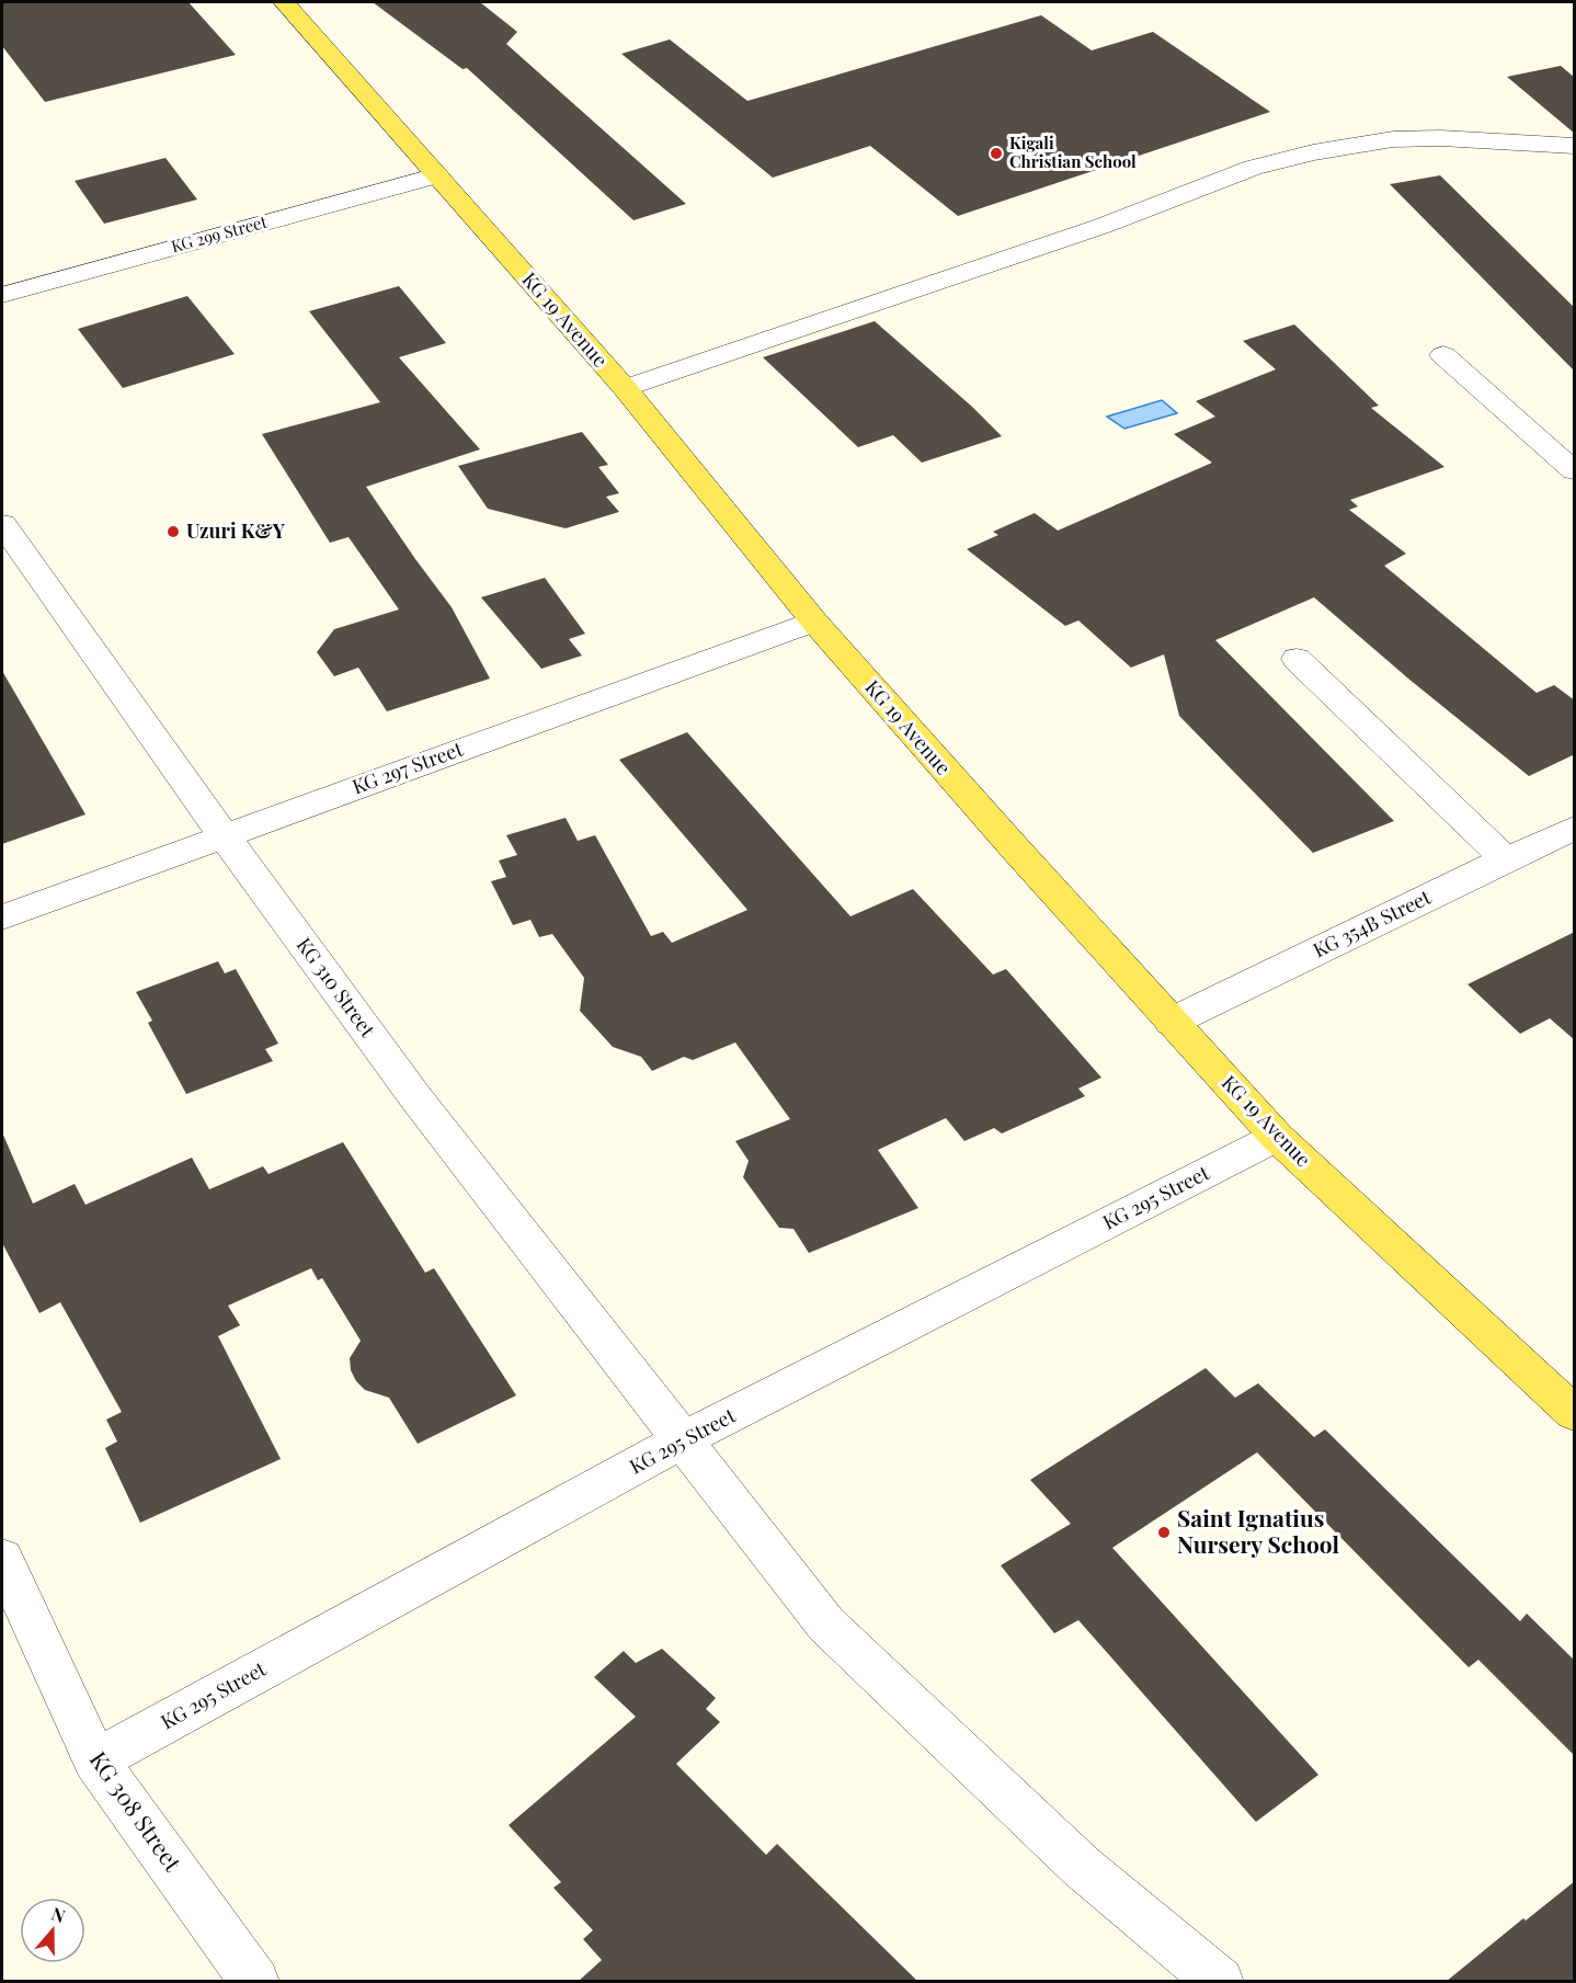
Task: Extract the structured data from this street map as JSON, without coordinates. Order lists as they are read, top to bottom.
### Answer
{
  "streets": {
    "main road": ["KG 19 Avenue"],
    "street": [
      "KG 299 Street",
      "KG 297 Street",
      "KG 354B Street",
      "KG 310 Street",
      "KG 295 Street",
      "KG 308 Street"
    ]
  },
  "crossings": [
    ["KG 299 Street", "KG 19 Avenue"],
    ["KG 19 Avenue", "KG 297 Street"],
    ["KG 19 Avenue", "KG 354B Street"],
    ["KG 19 Avenue", "KG 295 Street"],
    ["KG 297 Street", "KG 310 Street"],
    ["KG 310 Street", "KG 295 Street"],
    ["KG 295 Street", "KG 308 Street"]
  ],
  "places": ["Kigali Christian School", "Uzuri K&Y", "Saint Ignatius Nursery School"],
  "north": "top"
}
